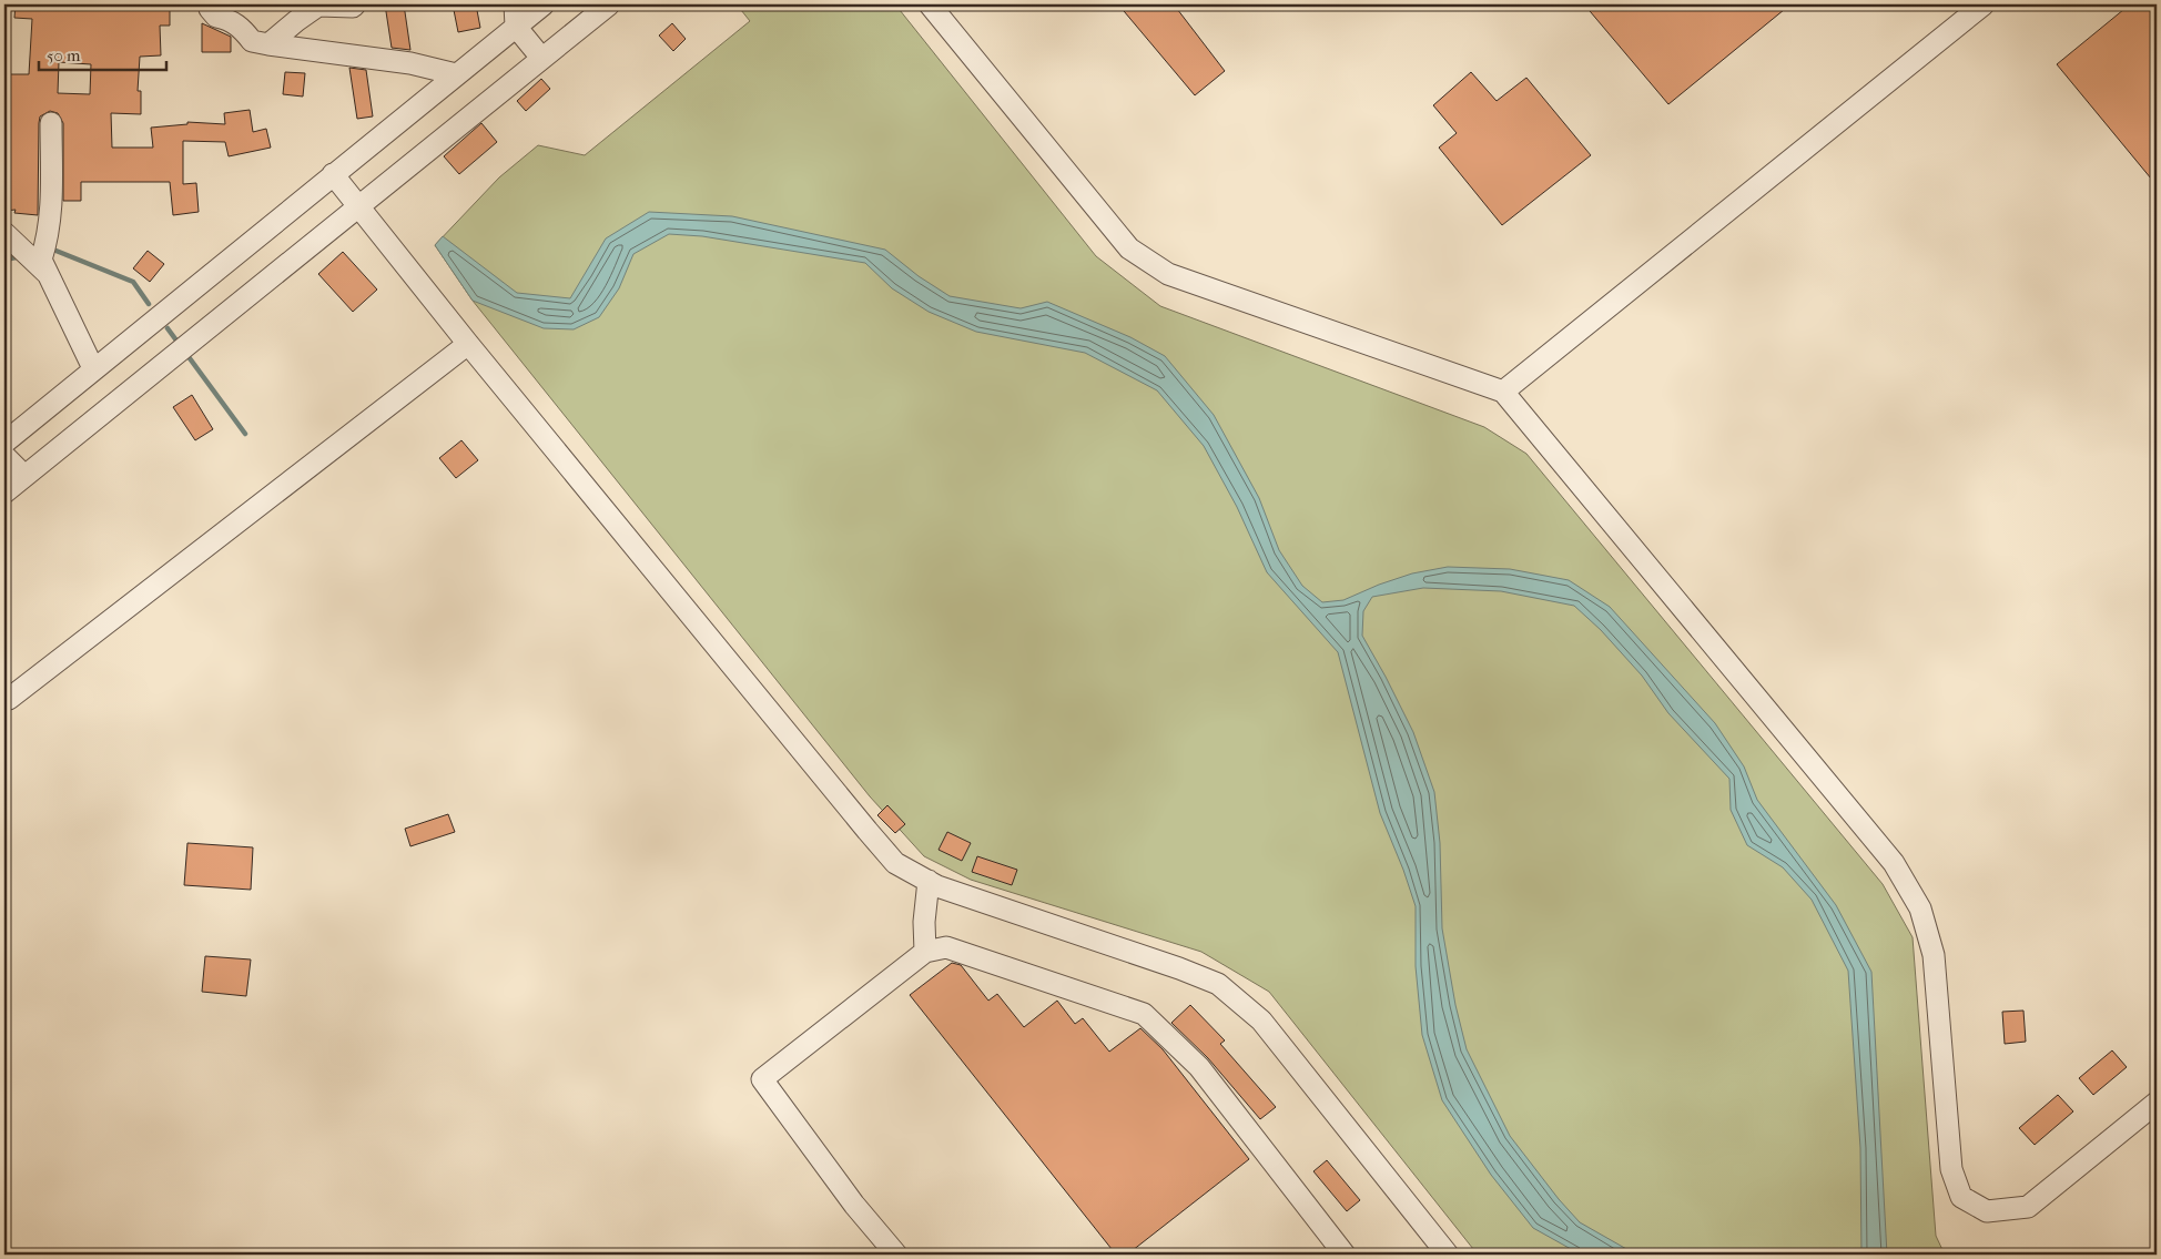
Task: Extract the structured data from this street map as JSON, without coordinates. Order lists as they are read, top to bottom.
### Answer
{
  "scale_bar": "50 m"
}
